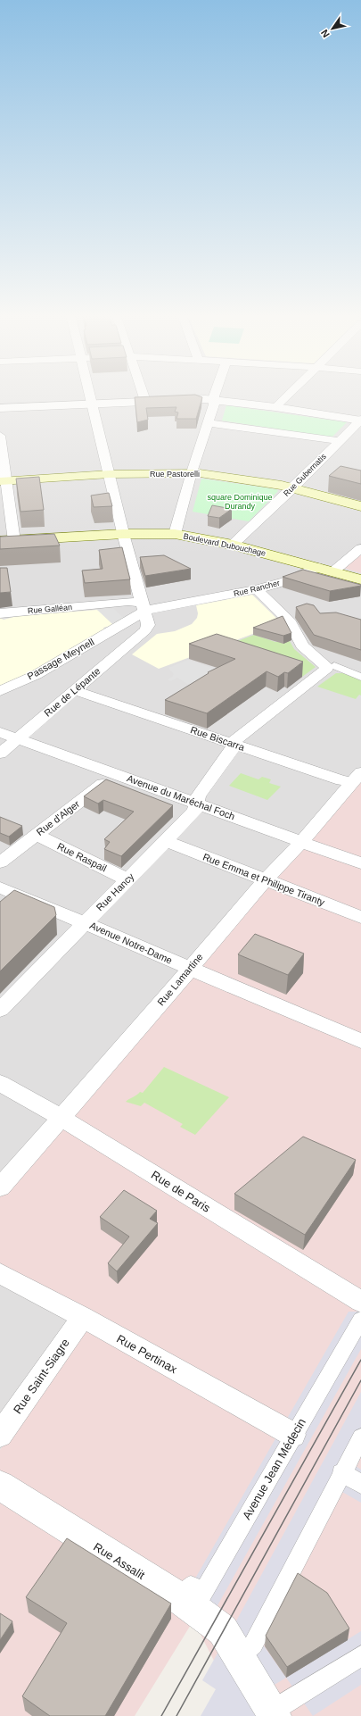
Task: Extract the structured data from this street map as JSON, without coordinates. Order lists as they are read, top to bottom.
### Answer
{
  "streets": {
    "main road": ["Rue Pastorelli", "Boulevard Dubouchage"],
    "street": [
      "Rue Gubernatis",
      "Rue Rancher",
      "Rue Galléan",
      "Passage Meynell",
      "Rue de Lépante",
      "Rue Biscarra",
      "Avenue du Maréchal Foch",
      "Rue d'Alger",
      "Rue Raspail",
      "Rue Emma et Philippe Tiranty",
      "Rue Hancy",
      "Avenue Notre-Dame",
      "Rue Lamartine",
      "Rue de Paris",
      "Rue Pertinax",
      "Rue Saint-Siagre",
      "Avenue Jean Médecin",
      "Rue Assalit"
    ]
  },
  "crossings": [
    ["Rue Pastorelli", "Rue Gubernatis"],
    ["Rue Gubernatis", "Boulevard Dubouchage"],
    ["Boulevard Dubouchage", "Rue Rancher"],
    ["Rue Rancher", "Rue Galléan"],
    ["Rue Rancher", "Passage Meynell"],
    ["Rue Rancher", "Rue de Lépante"],
    ["Rue Rancher", "Rue Hancy"],
    ["Rue Galléan", "Passage Meynell"],
    ["Rue Galléan", "Rue de Lépante"],
    ["Passage Meynell", "Rue de Lépante"],
    ["Rue de Lépante", "Rue Biscarra"],
    ["Rue de Lépante", "Avenue du Maréchal Foch"],
    ["Rue Biscarra", "Rue Hancy"],
    ["Rue Biscarra", "Rue Lamartine"],
    ["Avenue du Maréchal Foch", "Rue d'Alger"],
    ["Avenue du Maréchal Foch", "Rue Hancy"],
    ["Avenue du Maréchal Foch", "Rue Lamartine"],
    ["Rue d'Alger", "Rue Raspail"],
    ["Rue Raspail", "Rue Hancy"],
    ["Rue Emma et Philippe Tiranty", "Rue Hancy"],
    ["Rue Emma et Philippe Tiranty", "Rue Lamartine"],
    ["Rue Hancy", "Avenue Notre-Dame"],
    ["Avenue Notre-Dame", "Rue Lamartine"],
    ["Rue Lamartine", "Rue de Paris"],
    ["Rue Pertinax", "Rue Saint-Siagre"],
    ["Rue Pertinax", "Avenue Jean Médecin"],
    ["Avenue Jean Médecin", "Rue Assalit"]
  ],
  "parks": ["square Dominique Durandy"],
  "north": "bottom left"
}
